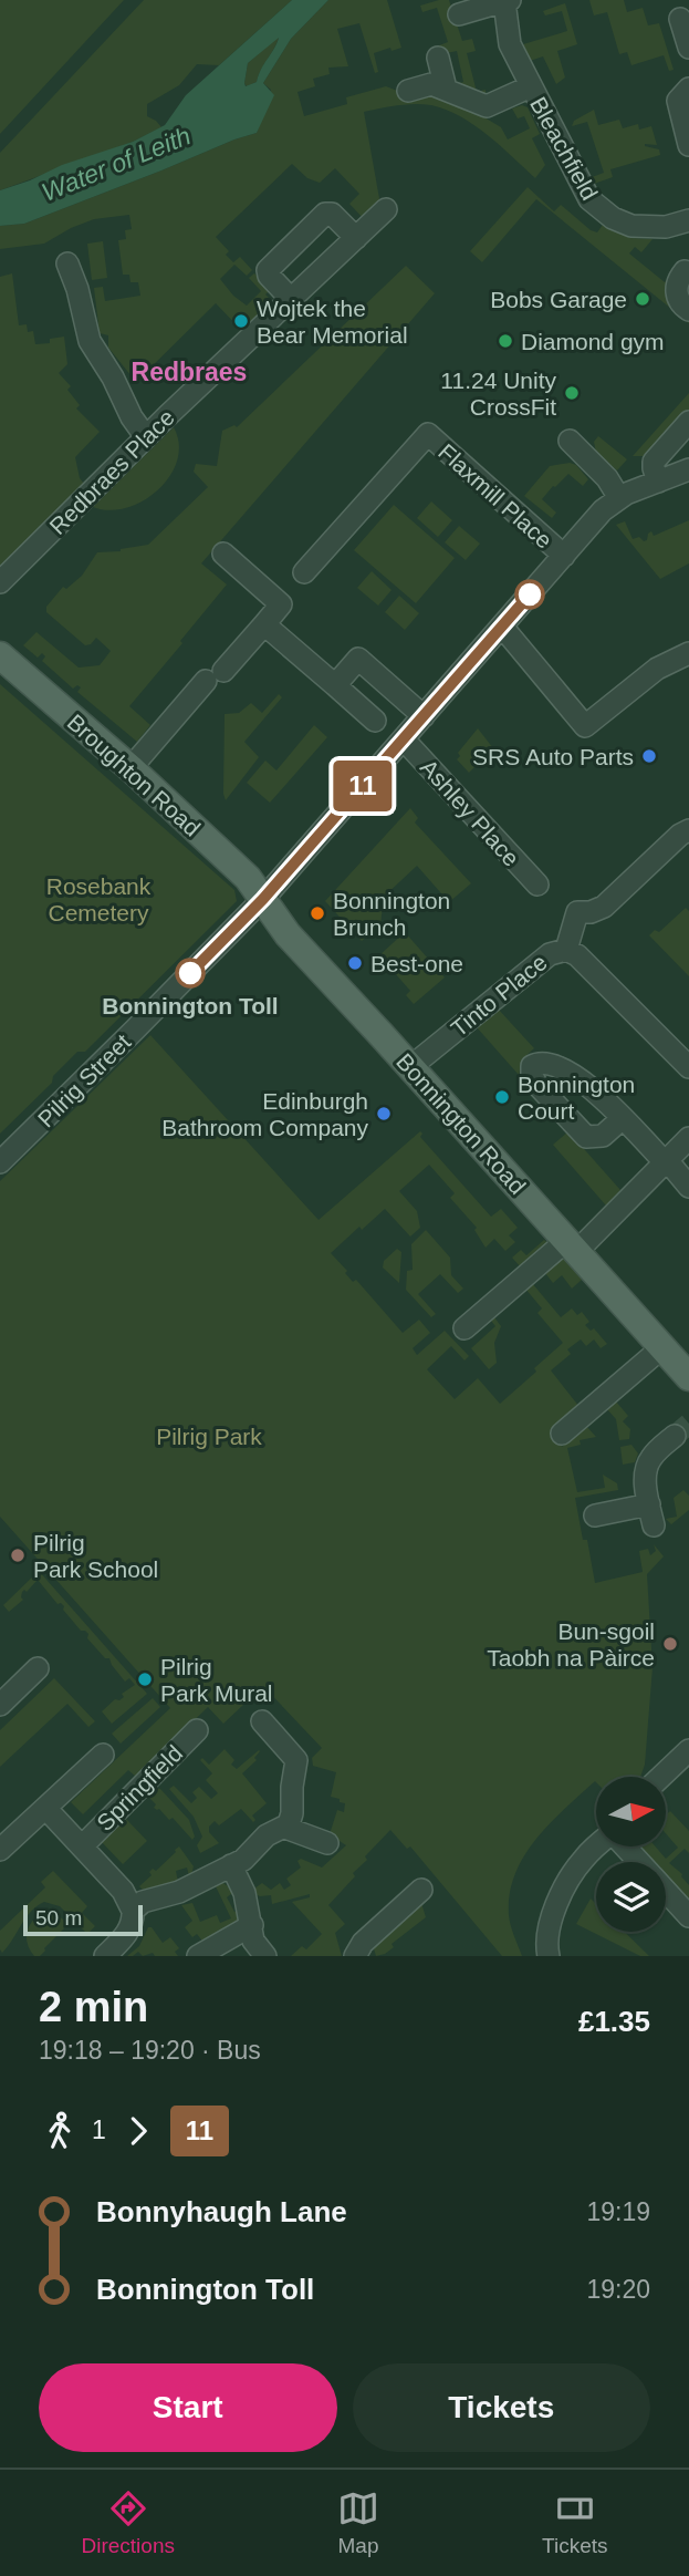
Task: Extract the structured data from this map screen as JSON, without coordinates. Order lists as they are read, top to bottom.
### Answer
{
  "streets": {
    "main road": ["Broughton Road", "Bonnington Road"],
    "street": [
      "Bleachfield",
      "Redbraes Place",
      "Flaxmill Place",
      "Ashley Place",
      "Tinto Place",
      "Pilrig Street",
      "Springfield"
    ]
  },
  "crossings": [
    ["Flaxmill Place", "Pilrig Street"],
    ["Broughton Road", "Pilrig Street"],
    ["Broughton Road", "Bonnington Road"],
    ["Ashley Place", "Pilrig Street"],
    ["Tinto Place", "Bonnington Road"],
    ["Pilrig Street", "Bonnington Road"]
  ],
  "districts": ["Redbraes"],
  "water": ["Water of Leith"],
  "parks": ["Rosebank Cemetery", "Pilrig Park"],
  "places": [
    "Bobs Garage",
    "Wojtek the Bear Memorial",
    "Diamond gym",
    "11.24 Unity CrossFit",
    "SRS Auto Parts",
    "Bonnington Brunch",
    "Best-one",
    "Bonnington Toll",
    "Bonnington Court",
    "Edinburgh Bathroom Company",
    "Pilrig Park School",
    "Bun-sgoil Taobh na Pàirce",
    "Pilrig Park Mural"
  ],
  "lines": ["bus line 11"],
  "scale_bar": "50 m",
  "north": "right",
  "page": {
    "on_map": "11",
    "scale": "50 m",
    "heading": ["2 min", "19:18 – 19:20 · Bus", "£1.35"],
    "legs": ["1", "11"],
    "list": [
      {
        "name": "Bonnyhaugh Lane",
        "value": "19:19"
      },
      {
        "name": "Bonnington Toll",
        "value": "19:20"
      }
    ],
    "buttons": ["Start", "Tickets"],
    "tabs": ["Directions", "Map", "Tickets"]
  }
}
